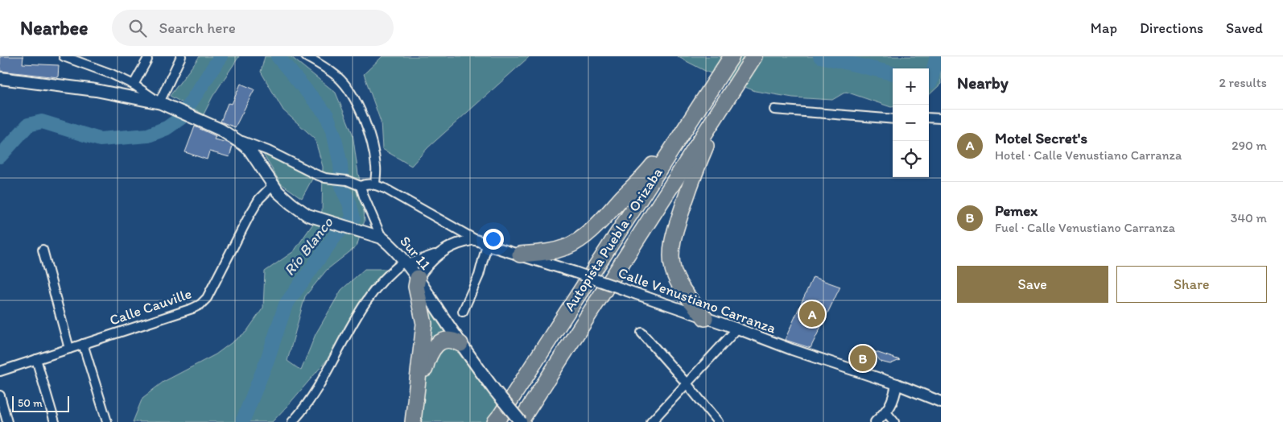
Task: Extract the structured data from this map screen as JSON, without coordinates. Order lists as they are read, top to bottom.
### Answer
{
  "streets": {
    "highway": ["Autopista Puebla - Orizaba"],
    "main road": ["Sur 11"],
    "street": ["Calle Venustiano Carranza", "Calle Cauville"]
  },
  "crossings": [
    ["Autopista Puebla - Orizaba", "Sur 11"],
    ["Sur 11", "Calle Venustiano Carranza"],
    ["Sur 11", "Calle Cauville"]
  ],
  "water": ["Río Blanco"],
  "scale_bar": "50 m",
  "page": {
    "header": "Nearbee",
    "search": "Search here",
    "nav": ["Map", "Directions", "Saved"],
    "heading": ["Nearby", "2 results"],
    "map_buttons": ["+", "−"],
    "list": [
      {
        "mark": "A",
        "name": "Motel Secret's",
        "note": "Hotel · Calle Venustiano Carranza",
        "value": "290 m"
      },
      {
        "mark": "B",
        "name": "Pemex",
        "note": "Fuel · Calle Venustiano Carranza",
        "value": "340 m"
      }
    ],
    "buttons": ["Save", "Share"],
    "pins": ["A", "B"],
    "scale": "50 m"
  }
}
